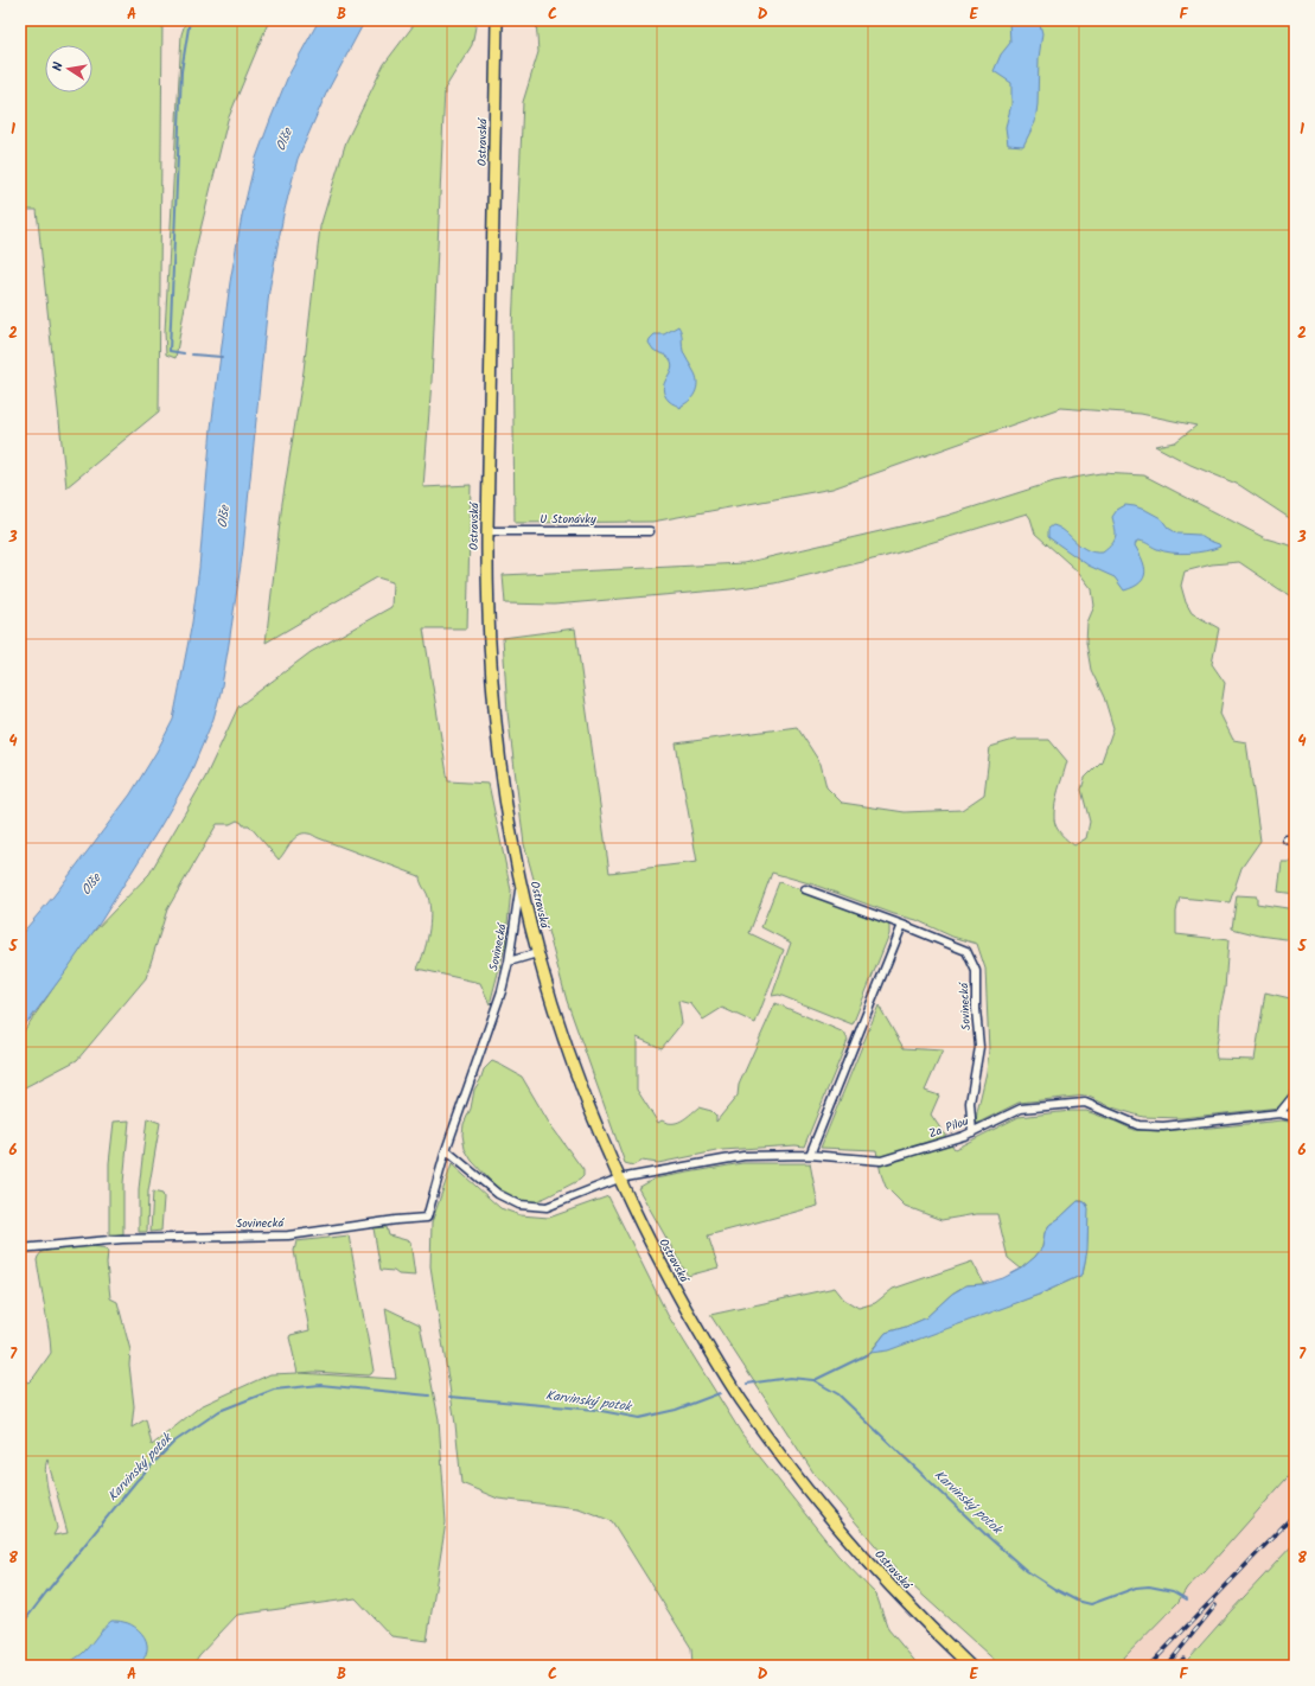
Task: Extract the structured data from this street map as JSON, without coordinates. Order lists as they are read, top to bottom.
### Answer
{
  "streets": {
    "main road": ["Ostravská"],
    "street": ["U Stonávky", "Sovinecká", "Za Pilou"]
  },
  "crossings": [
    ["Ostravská", "U Stonávky"],
    ["Ostravská", "Sovinecká"],
    ["Ostravská", "Za Pilou"],
    ["Sovinecká", "Za Pilou"]
  ],
  "water": ["Olše", "Karvinský potok"],
  "north": "left",
  "grid": {
    "columns": [
      "A",
      "B",
      "C",
      "D",
      "E",
      "F"
    ],
    "rows": [
      "1",
      "2",
      "3",
      "4",
      "5",
      "6",
      "7",
      "8"
    ]
  }
}
